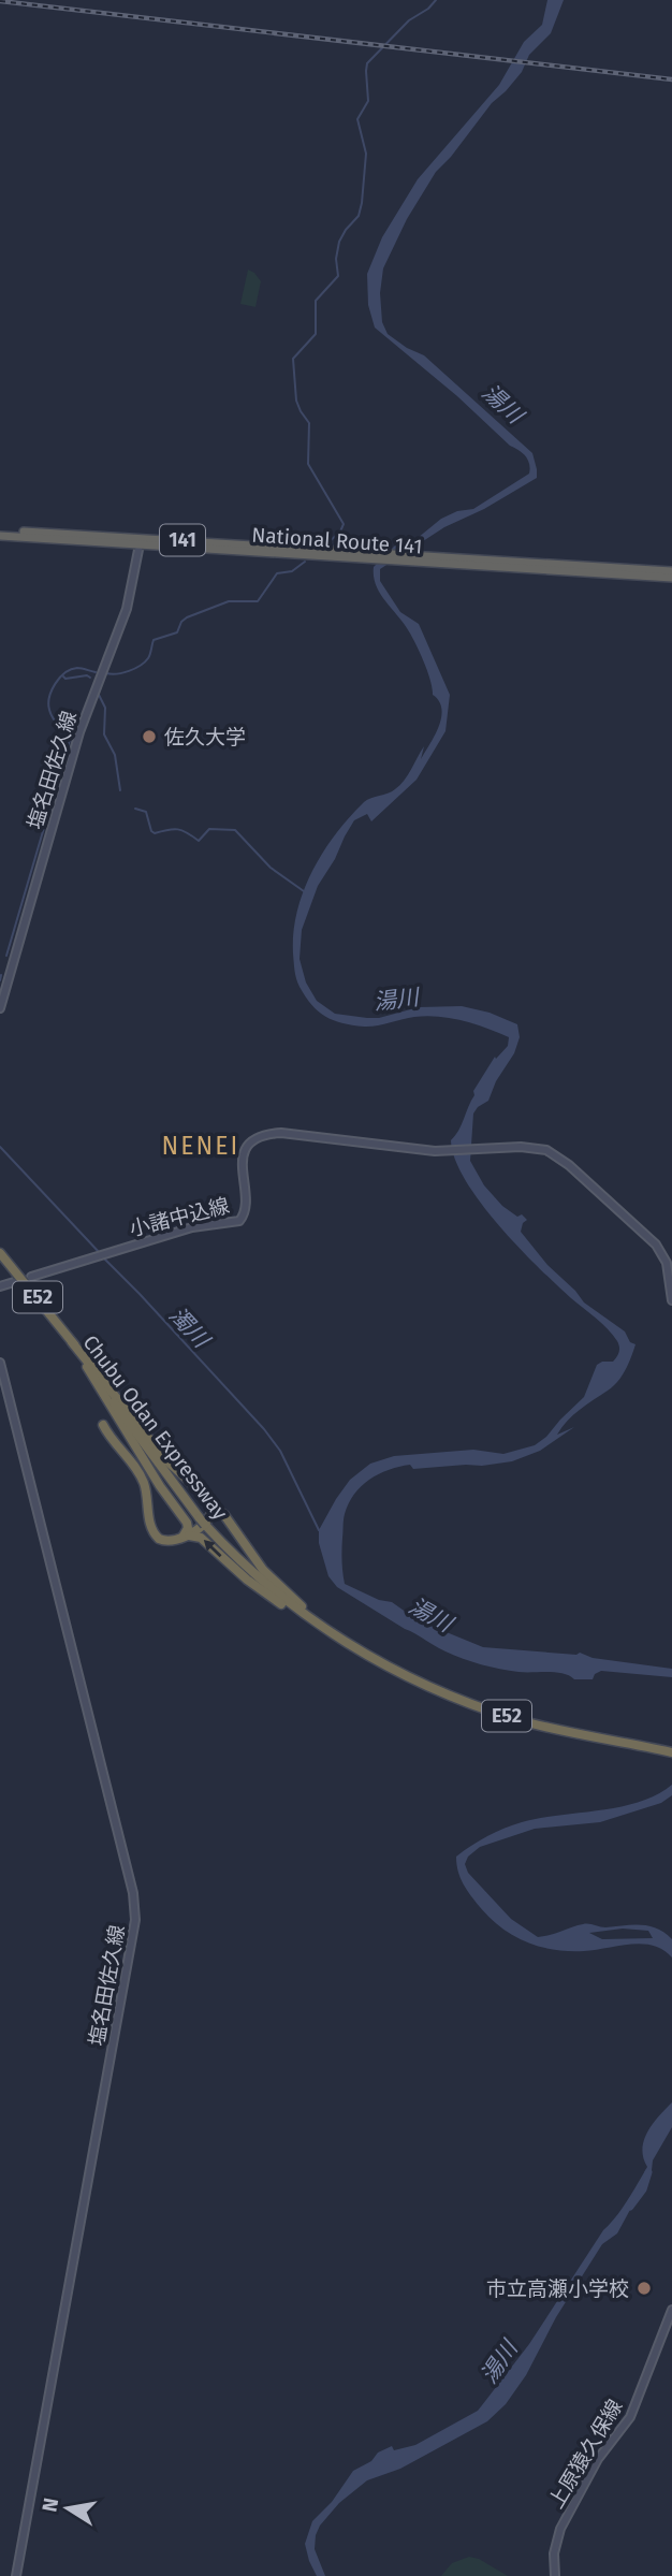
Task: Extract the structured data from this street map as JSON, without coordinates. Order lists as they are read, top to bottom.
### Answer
{
  "streets": {
    "highway": [
      "141",
      "National Route 141",
      "E52",
      "Chubu Odan Expressway"
    ],
    "main road": ["塩名田佐久線", "小諸中込線", "上原猿久保線"]
  },
  "crossings": [
    ["National Route 141", "塩名田佐久線"]
  ],
  "districts": ["NENEI"],
  "water": ["湯川", "濁川"],
  "places": ["佐久大学", "市立高瀬小学校"],
  "north": "left"
}
